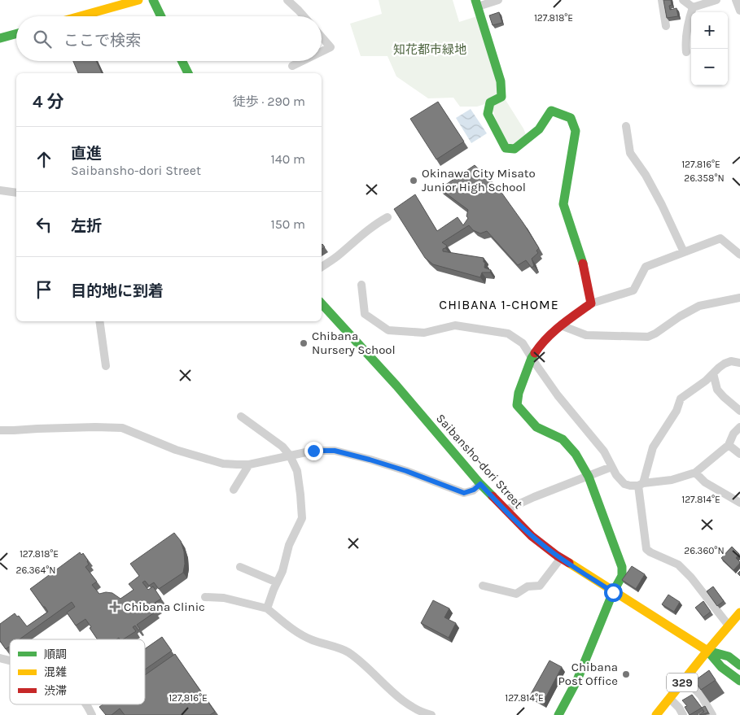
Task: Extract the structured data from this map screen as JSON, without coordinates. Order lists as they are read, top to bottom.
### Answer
{
  "streets": {
    "main road": ["Saibansho-dori Street", "329"]
  },
  "crossings": [
    ["Saibansho-dori Street", "329"]
  ],
  "districts": ["CHIBANA 1-CHOME"],
  "parks": ["知花都市緑地"],
  "places": {
    "other": ["Okinawa City Misato Junior High School", "Chibana Nursery School", "Chibana Post Office"],
    "health": ["Chibana Clinic"]
  },
  "legend": ["順調", "混雑", "渋滞"],
  "page": {
    "map_buttons": ["+", "−"],
    "search": "ここで検索",
    "heading": ["4 分", "徒歩 · 290 m"],
    "list": [
      ["直進", "Saibansho-dori Street", "140 m"],
      ["左折", "150 m"],
      "目的地に到着"
    ]
  },
  "coordinates": [
    "127.818°E",
    "127.816°E",
    "26.358°N",
    "127.814°E",
    "26.360°N",
    "26.364°N"
  ]
}
